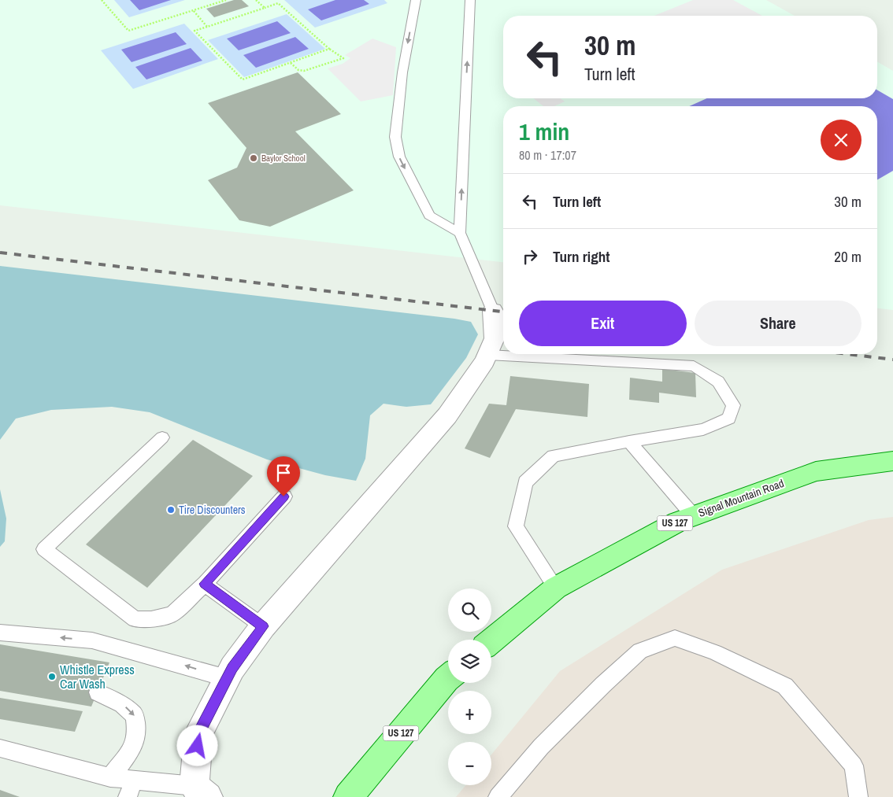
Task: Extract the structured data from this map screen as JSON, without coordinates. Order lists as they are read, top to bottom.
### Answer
{
  "streets": {
    "main road": ["Signal Mountain Road", "US 127"]
  },
  "places": ["Baylor School", "Tire Discounters", "Whistle Express Car Wash"],
  "page": {
    "turn": ["30 m", "Turn left"],
    "heading": ["1 min", "80 m · 17:07"],
    "list": [
      {
        "name": "Turn left",
        "value": "30 m"
      },
      {
        "name": "Turn right",
        "value": "20 m"
      }
    ],
    "buttons": ["Exit", "Share"],
    "map_buttons": ["+", "−"]
  }
}
